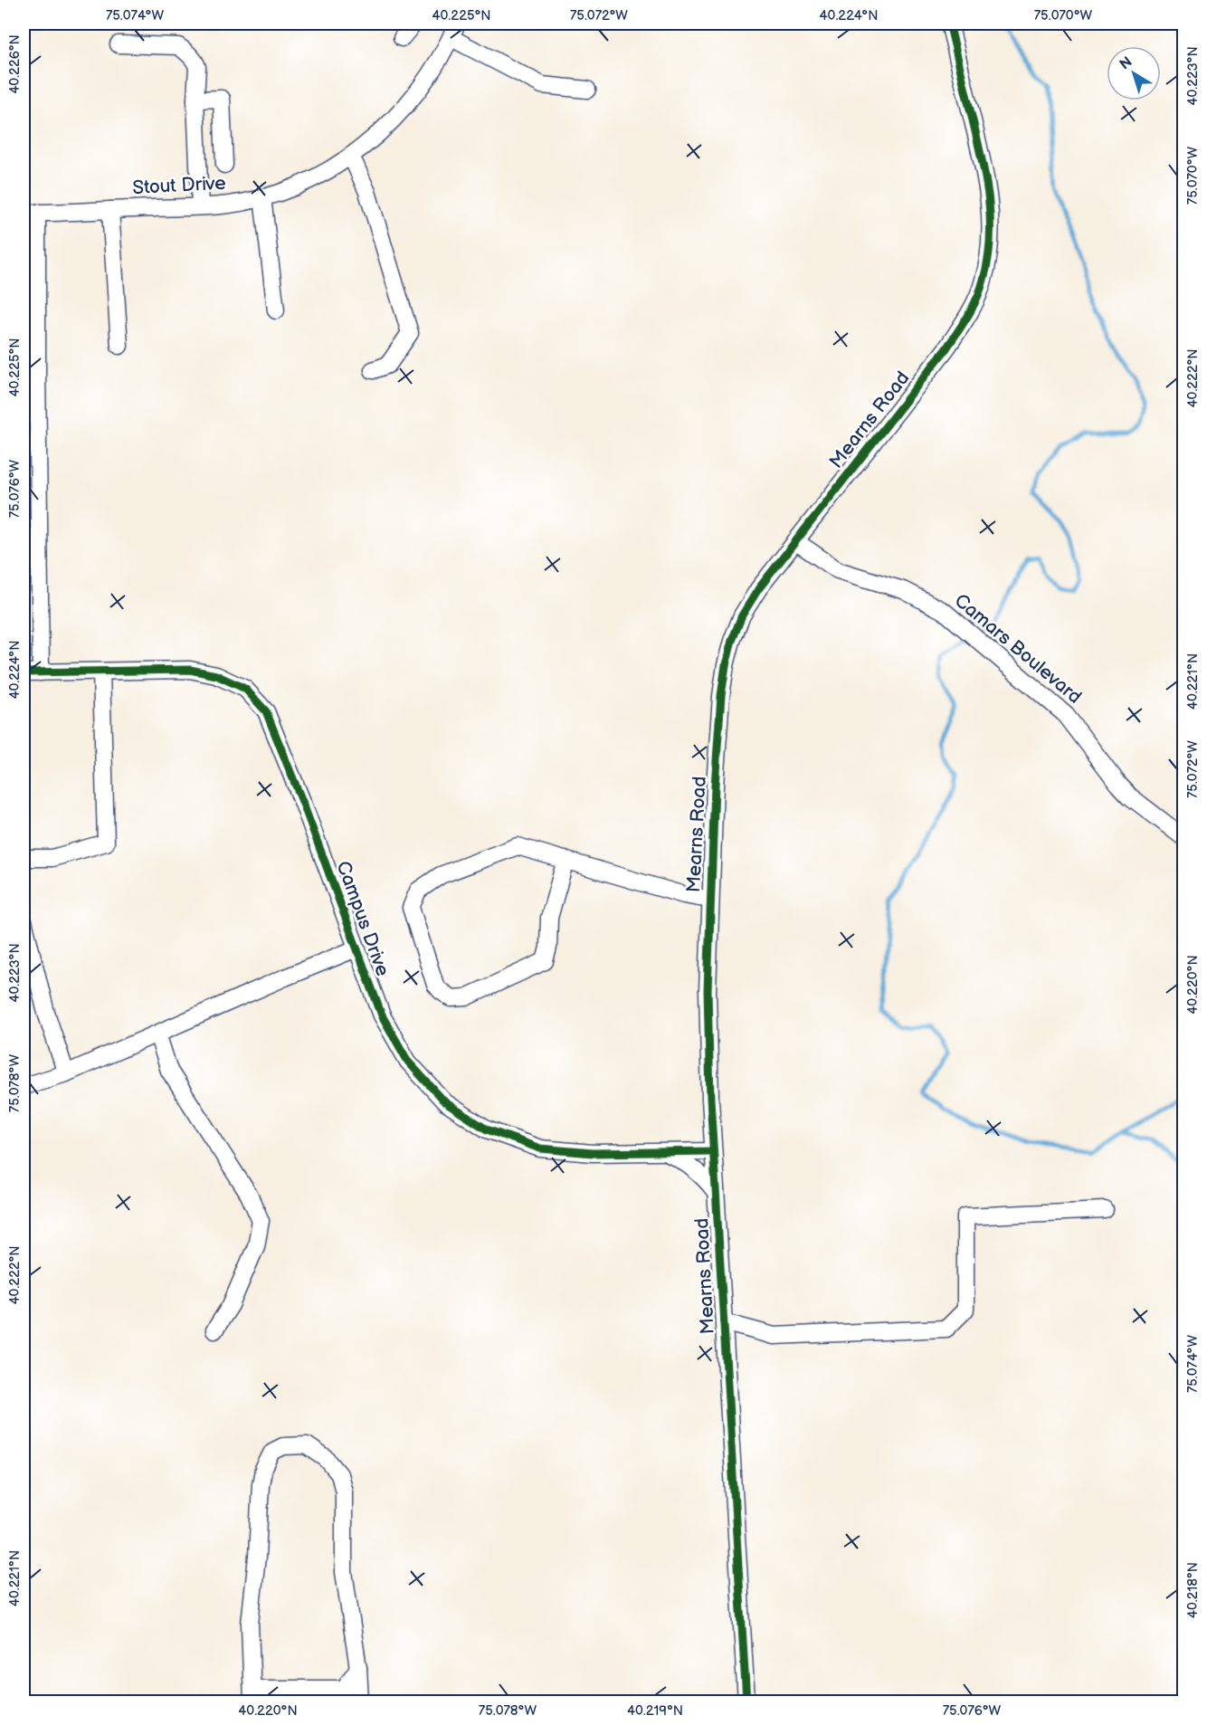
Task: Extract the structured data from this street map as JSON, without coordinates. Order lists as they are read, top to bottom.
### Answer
{
  "streets": {
    "street": [
      "Stout Drive",
      "Mearns Road",
      "Camars Boulevard",
      "Campus Drive"
    ]
  },
  "crossings": [
    ["Mearns Road", "Camars Boulevard"],
    ["Mearns Road", "Campus Drive"]
  ],
  "north": "top left",
  "coordinates": [
    "75.074°W",
    "40.225°N",
    "75.072°W",
    "40.224°N",
    "75.070°W",
    "40.226°N",
    "40.223°N",
    "40.222°N",
    "75.076°W",
    "40.221°N",
    "40.220°N",
    "75.078°W",
    "40.218°N",
    "40.219°N"
  ]
}
